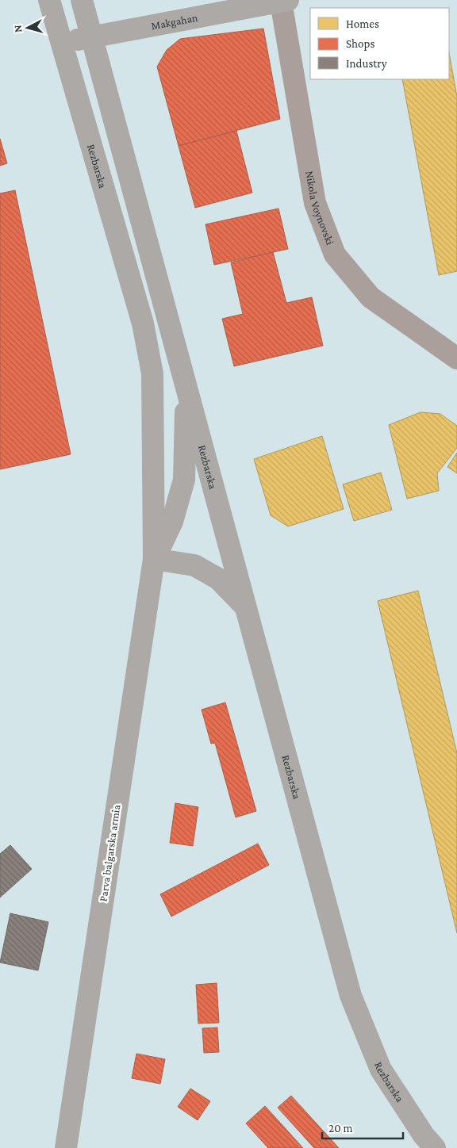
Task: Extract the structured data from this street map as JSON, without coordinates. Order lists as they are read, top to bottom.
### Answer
{
  "streets": {
    "street": [
      "Makgahan",
      "Rezbarska",
      "Nikola Voynovski",
      "Parva balgarska armia"
    ]
  },
  "crossings": [
    ["Makgahan", "Rezbarska"],
    ["Makgahan", "Nikola Voynovski"],
    ["Rezbarska", "Parva balgarska armia"]
  ],
  "legend": ["Homes", "Shops", "Industry"],
  "scale_bar": "20 m",
  "north": "left"
}
